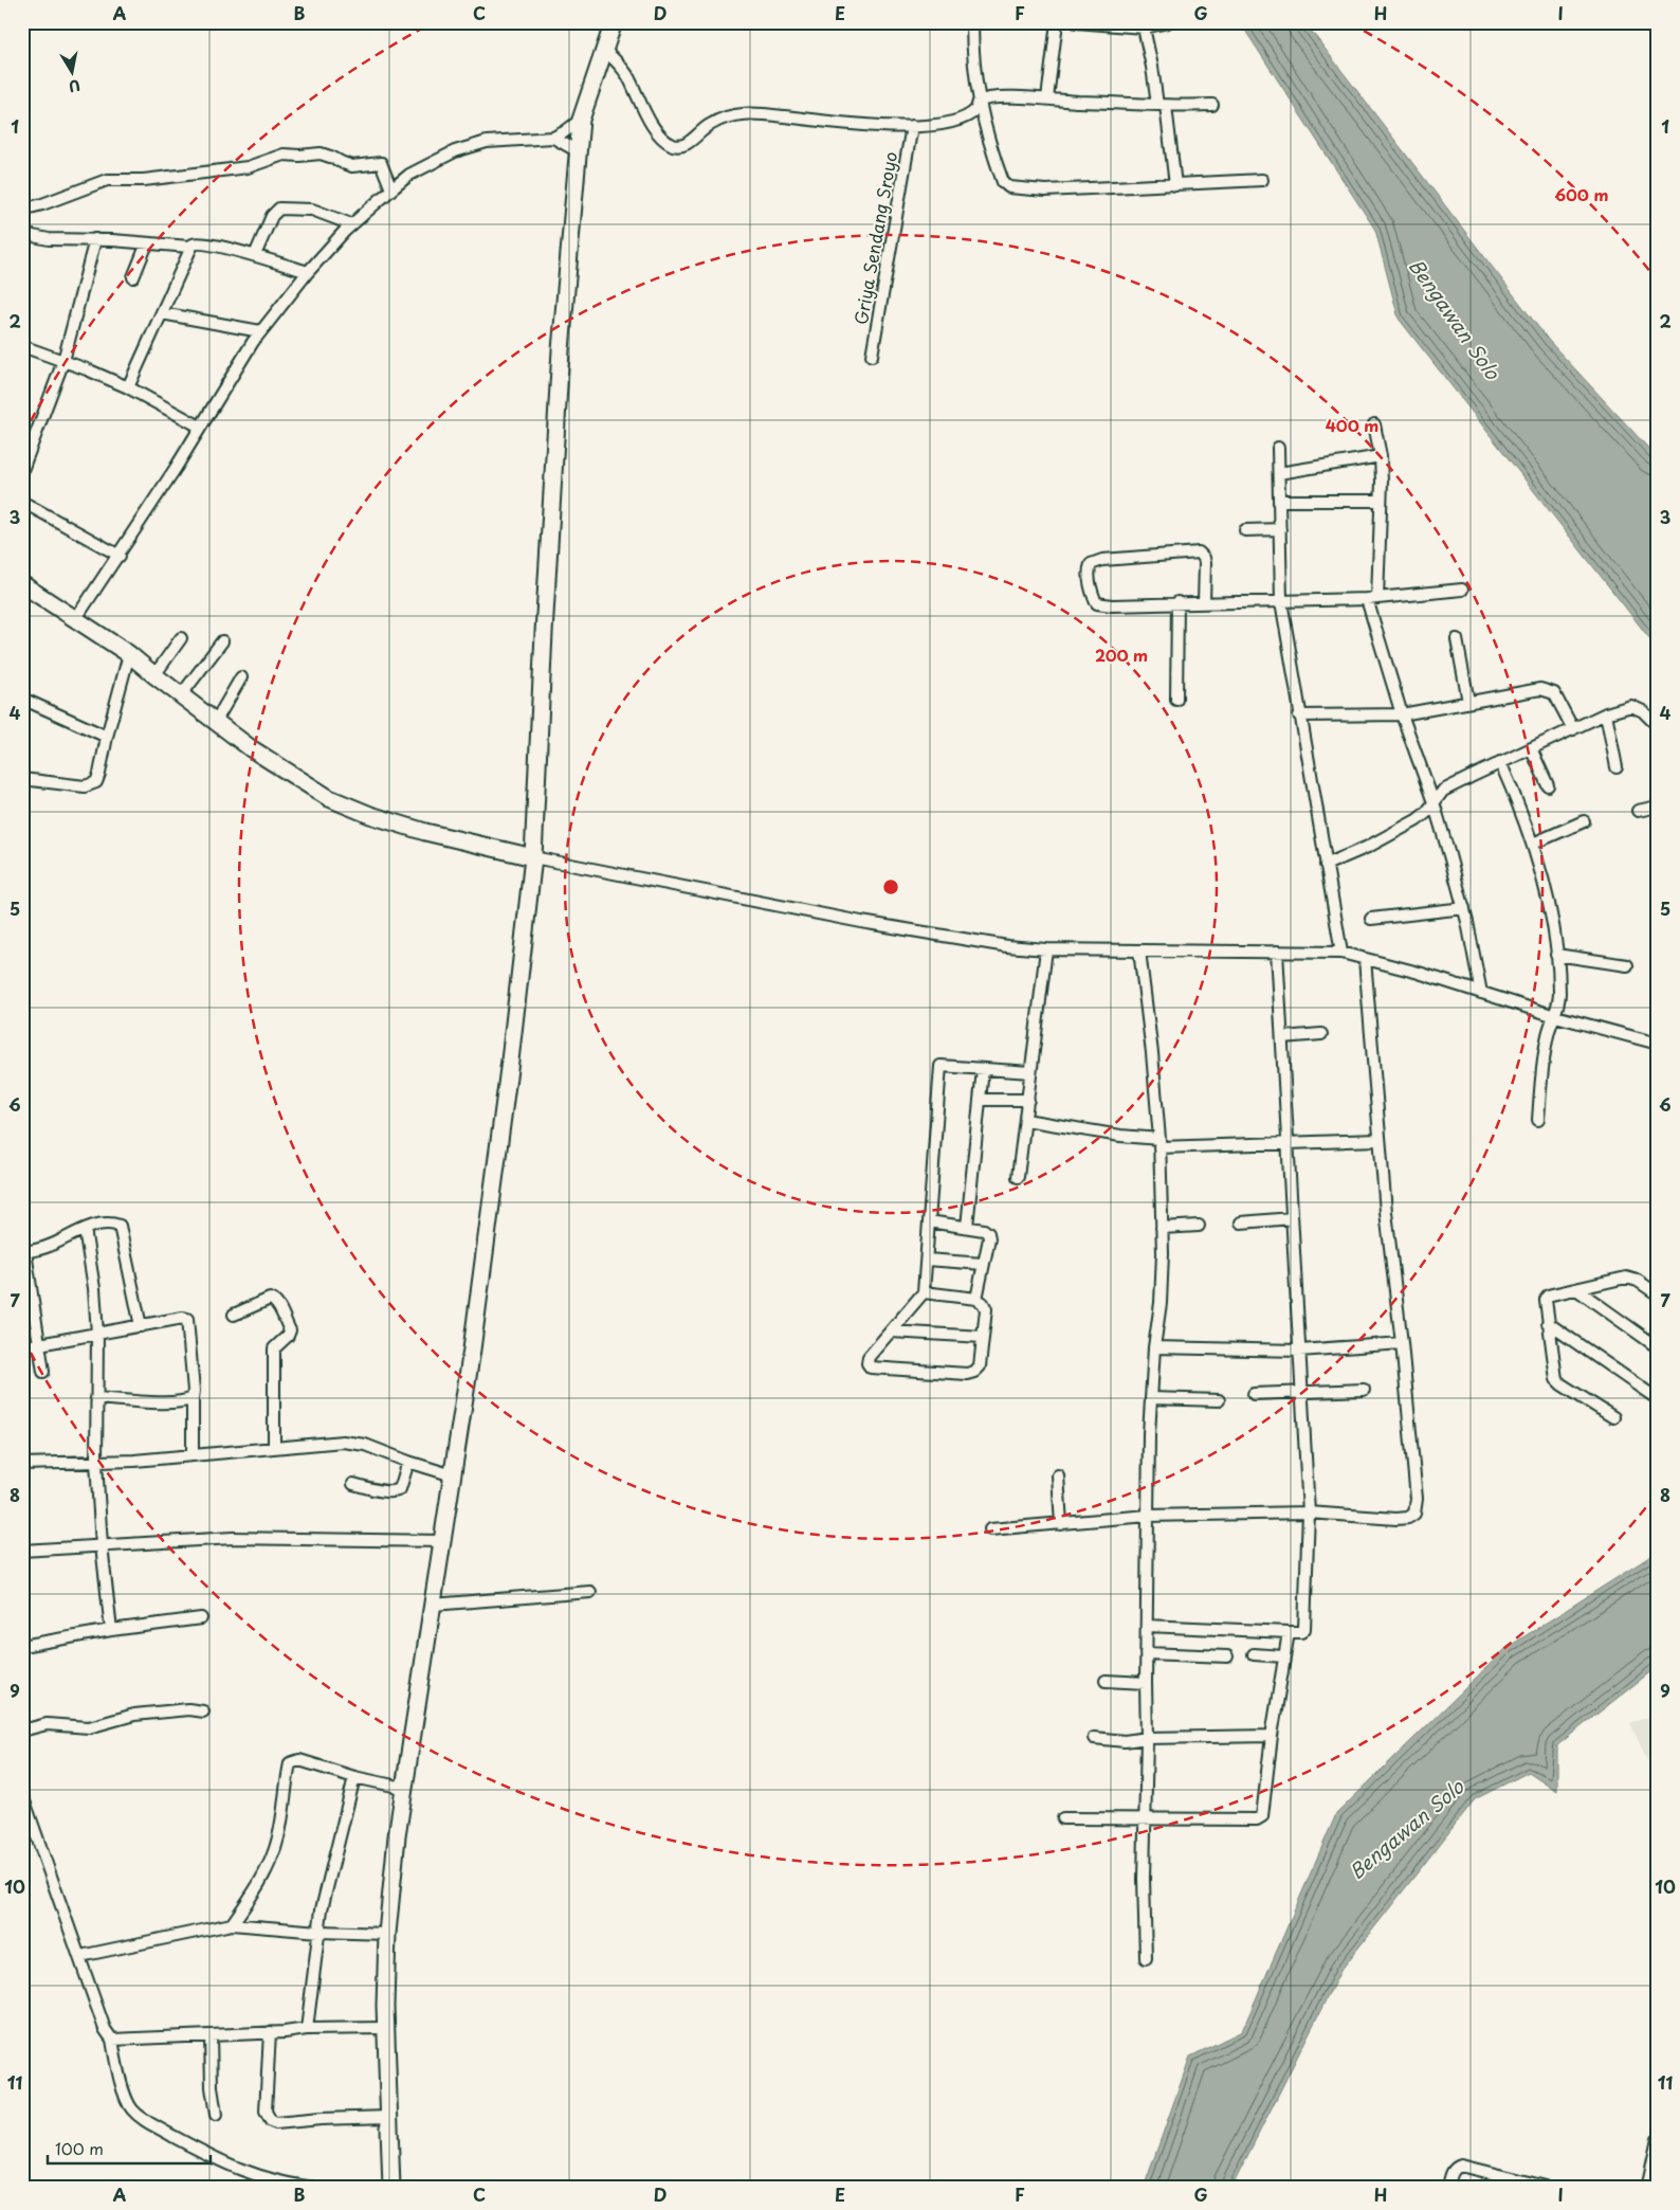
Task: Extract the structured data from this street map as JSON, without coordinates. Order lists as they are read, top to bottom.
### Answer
{
  "streets": {
    "street": ["Griya Sendang Sroyo"]
  },
  "water": ["Bengawan Solo"],
  "scale_bar": "100 m",
  "north": "bottom",
  "grid": {
    "columns": [
      "A",
      "B",
      "C",
      "D",
      "E",
      "F",
      "G",
      "H",
      "I"
    ],
    "rows": [
      "1",
      "2",
      "3",
      "4",
      "5",
      "6",
      "7",
      "8",
      "9",
      "10",
      "11"
    ]
  },
  "rings": ["600 m", "400 m", "200 m"]
}
